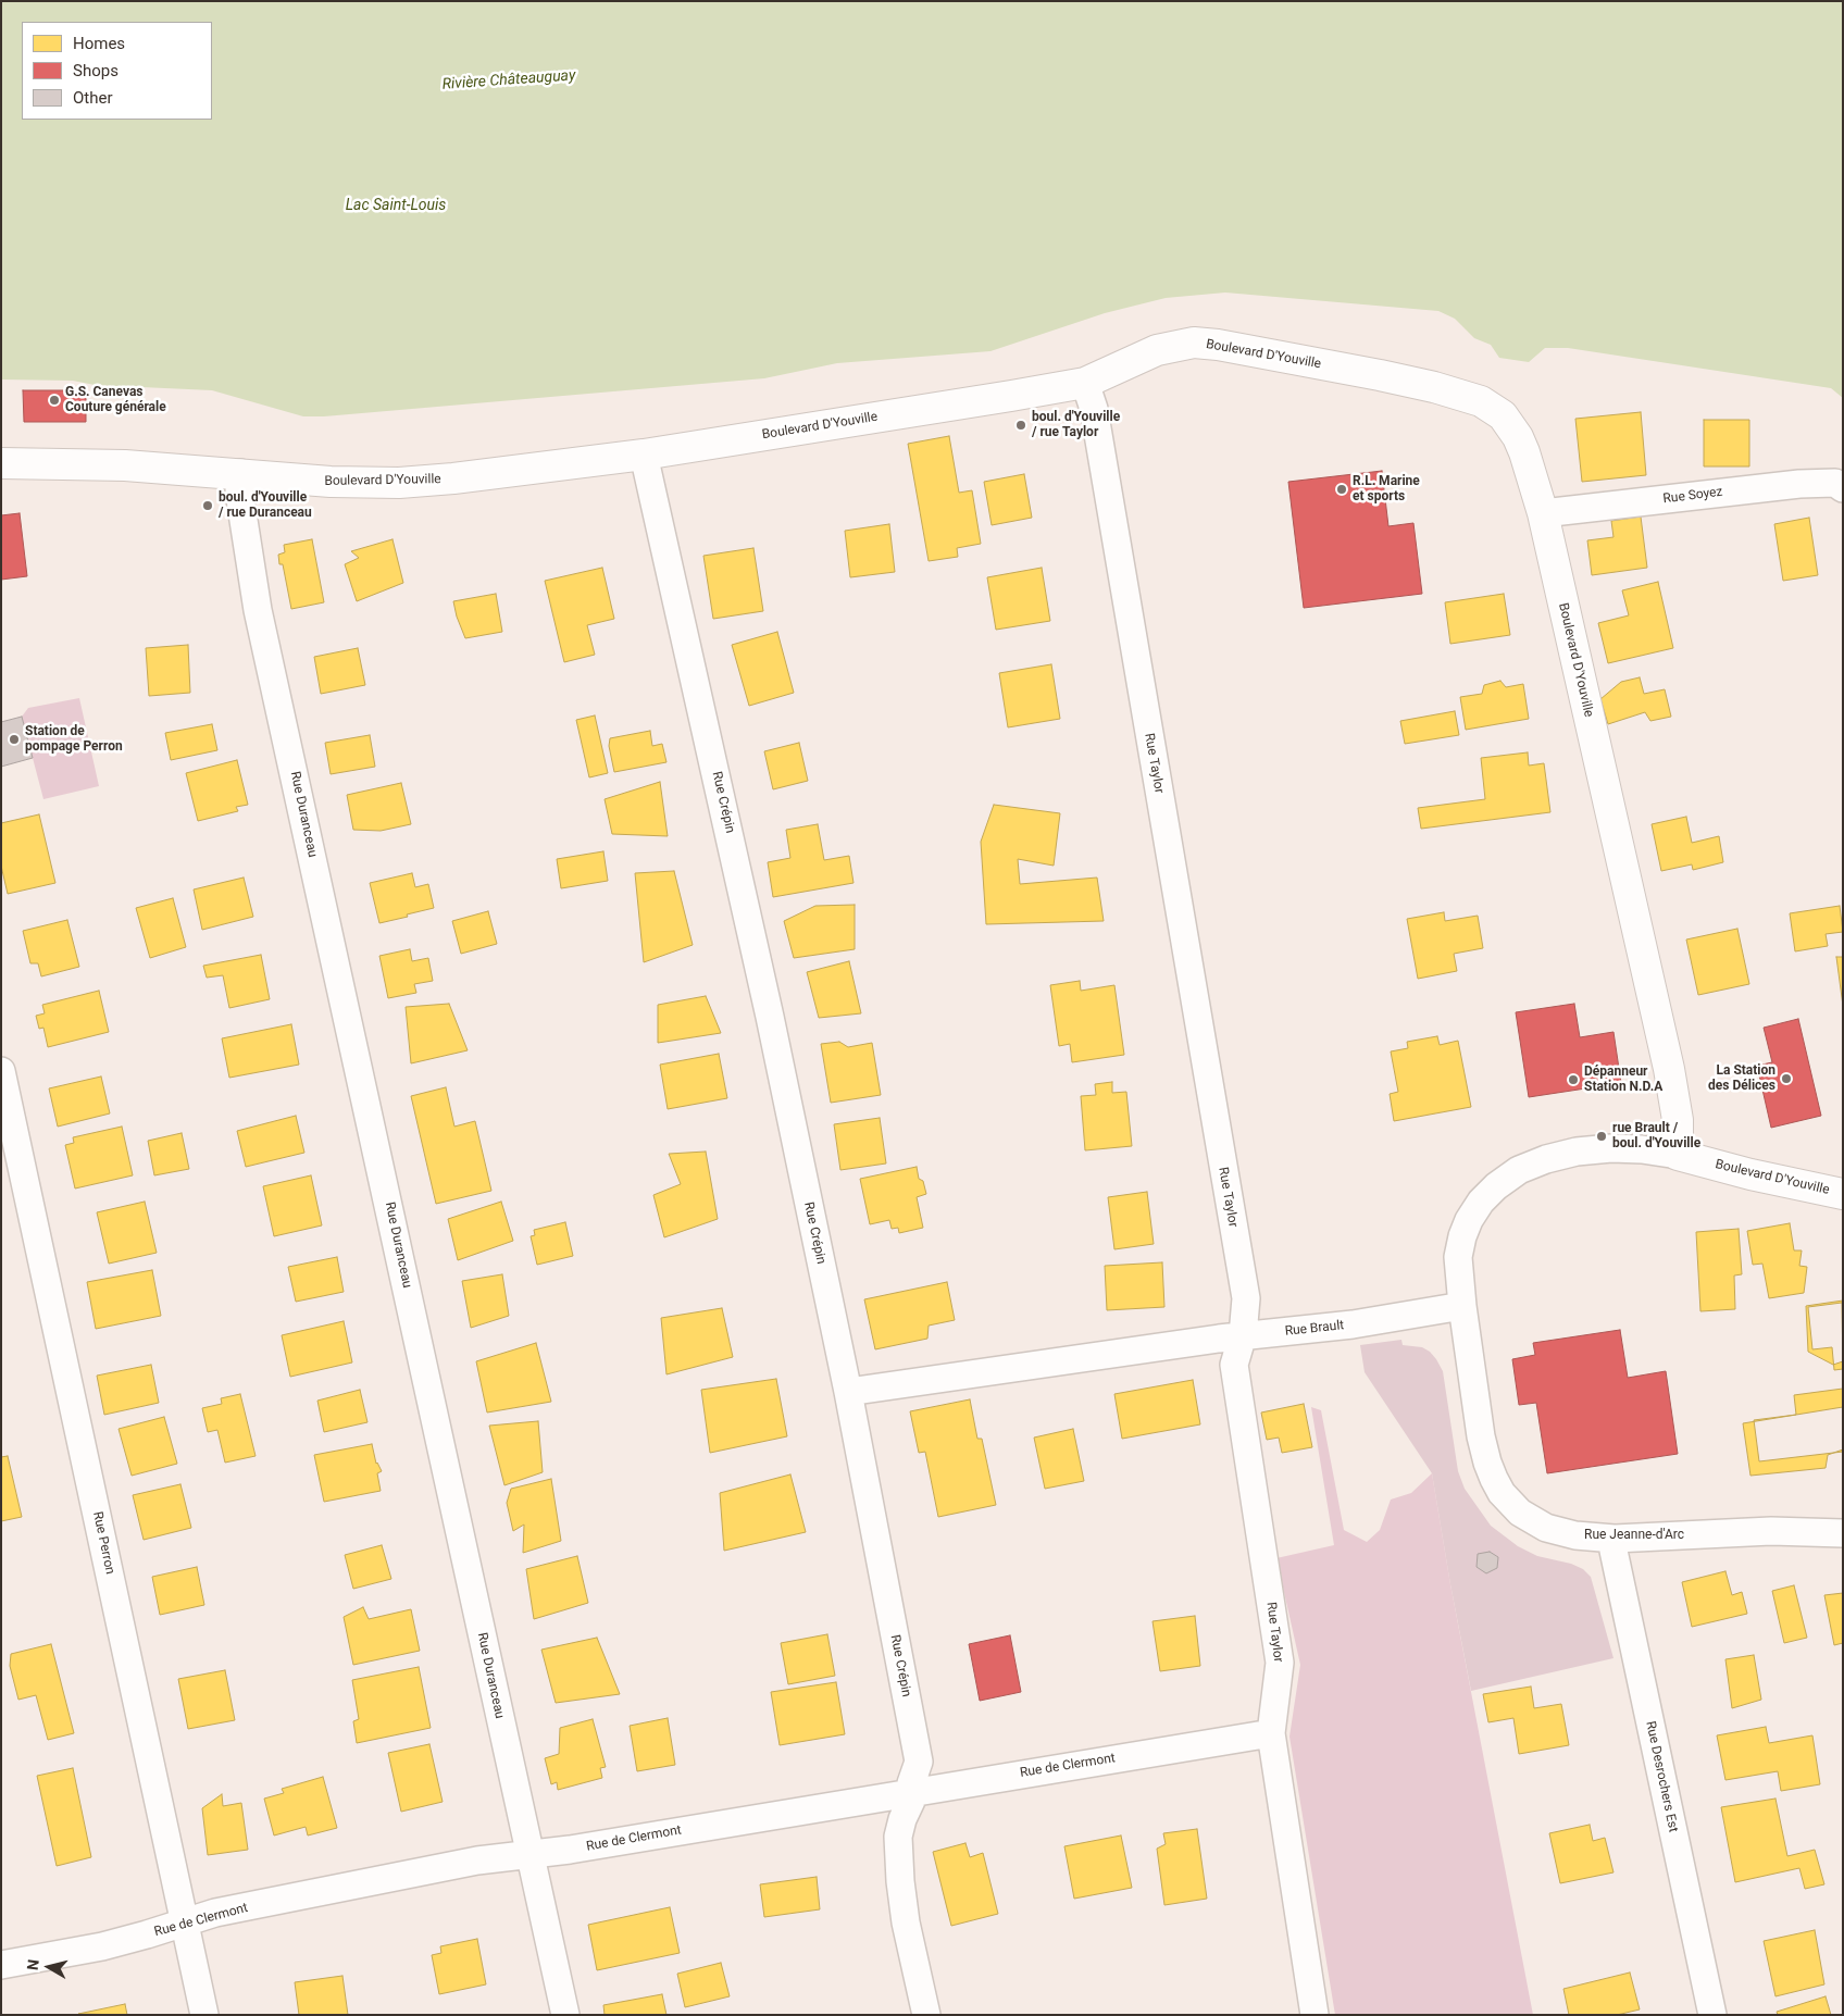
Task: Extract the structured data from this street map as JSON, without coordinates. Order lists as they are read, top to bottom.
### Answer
{
  "streets": {
    "street": [
      "Boulevard D'Youville",
      "Rue Soyez",
      "Rue Taylor",
      "Rue Crépin",
      "Rue Duranceau",
      "Rue Brault",
      "Rue Jeanne-d'Arc",
      "Rue Perron",
      "Rue de Clermont",
      "Rue Desrochers Est"
    ]
  },
  "crossings": [
    ["Boulevard D'Youville", "Rue Soyez"],
    ["Boulevard D'Youville", "Rue Taylor"],
    ["Boulevard D'Youville", "Rue Crépin"],
    ["Boulevard D'Youville", "Rue Duranceau"],
    ["Rue Taylor", "Rue Brault"],
    ["Rue Taylor", "Rue de Clermont"],
    ["Rue Crépin", "Rue Brault"],
    ["Rue Crépin", "Rue de Clermont"],
    ["Rue Duranceau", "Rue de Clermont"],
    ["Rue Brault", "Rue Jeanne-d'Arc"],
    ["Rue Jeanne-d'Arc", "Rue Desrochers Est"],
    ["Rue Perron", "Rue de Clermont"]
  ],
  "water": ["Rivière Châteauguay", "Lac Saint-Louis"],
  "places": [
    "G.S. Canevas Couture générale",
    "boul. d'Youville / rue Taylor",
    "R.L. Marine et sports",
    "boul. d'Youville / rue Duranceau",
    "Station de pompage Perron",
    "La Station des Délices",
    "Dépanneur Station N.D.A",
    "rue Brault / boul. d'Youville"
  ],
  "legend": ["Homes", "Shops", "Other"],
  "north": "left"
}
